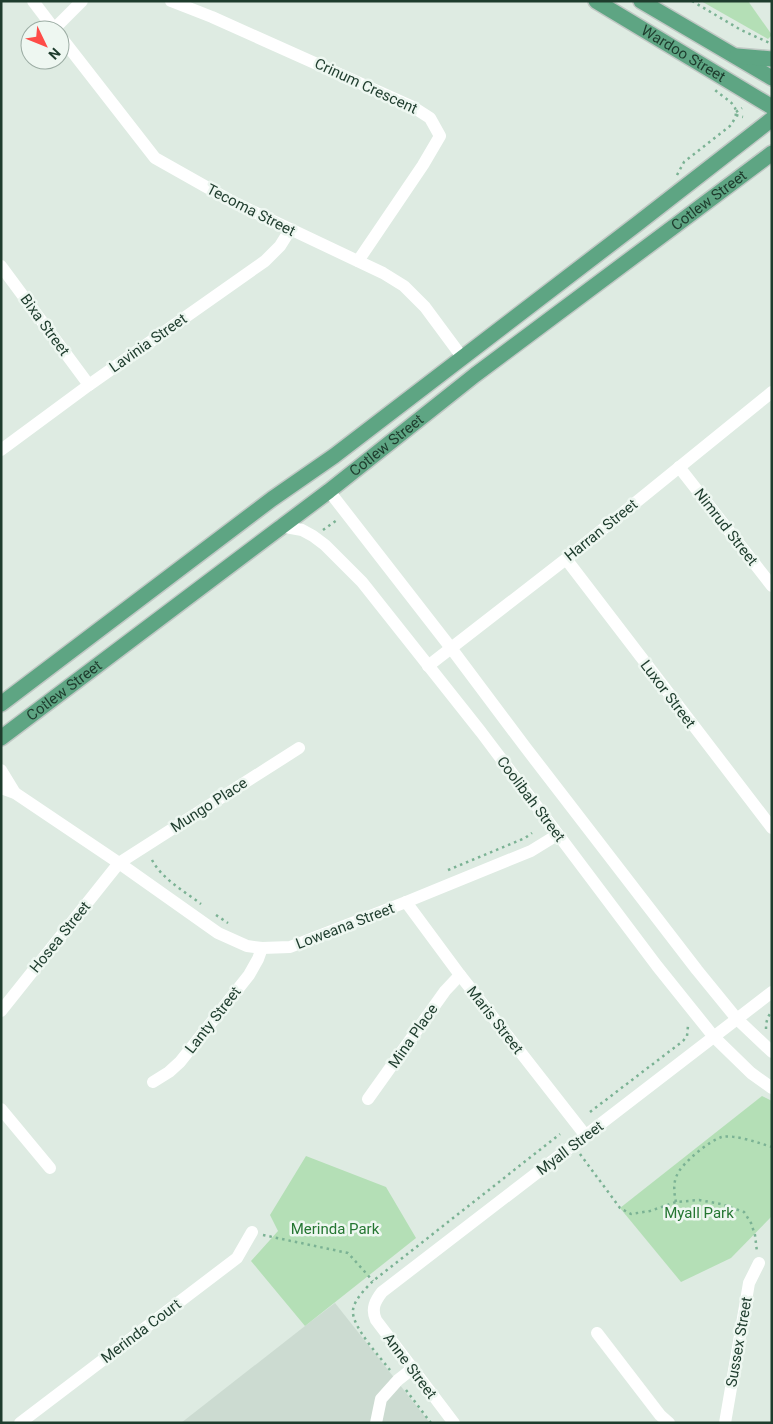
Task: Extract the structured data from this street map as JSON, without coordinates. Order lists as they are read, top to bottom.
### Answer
{
  "streets": {
    "main road": ["Wardoo Street", "Cotlew Street"],
    "street": [
      "Crinum Crescent",
      "Tecoma Street",
      "Bixa Street",
      "Lavinia Street",
      "Nimrud Street",
      "Harran Street",
      "Luxor Street",
      "Coolibah Street",
      "Mungo Place",
      "Loweana Street",
      "Hosea Street",
      "Lanty Street",
      "Maris Street",
      "Mina Place",
      "Myall Street",
      "Merinda Court",
      "Sussex Street",
      "Anne Street"
    ]
  },
  "crossings": [
    ["Crinum Crescent", "Tecoma Street"],
    ["Cotlew Street", "Tecoma Street"],
    ["Cotlew Street", "Coolibah Street"],
    ["Tecoma Street", "Lavinia Street"],
    ["Bixa Street", "Lavinia Street"],
    ["Nimrud Street", "Harran Street"],
    ["Harran Street", "Luxor Street"],
    ["Harran Street", "Coolibah Street"],
    ["Coolibah Street", "Loweana Street"],
    ["Coolibah Street", "Myall Street"],
    ["Mungo Place", "Loweana Street"],
    ["Mungo Place", "Hosea Street"],
    ["Loweana Street", "Hosea Street"],
    ["Loweana Street", "Lanty Street"],
    ["Loweana Street", "Maris Street"],
    ["Maris Street", "Mina Place"],
    ["Maris Street", "Myall Street"],
    ["Myall Street", "Anne Street"]
  ],
  "parks": ["Myall Park", "Merinda Park"],
  "north": "bottom right"
}
